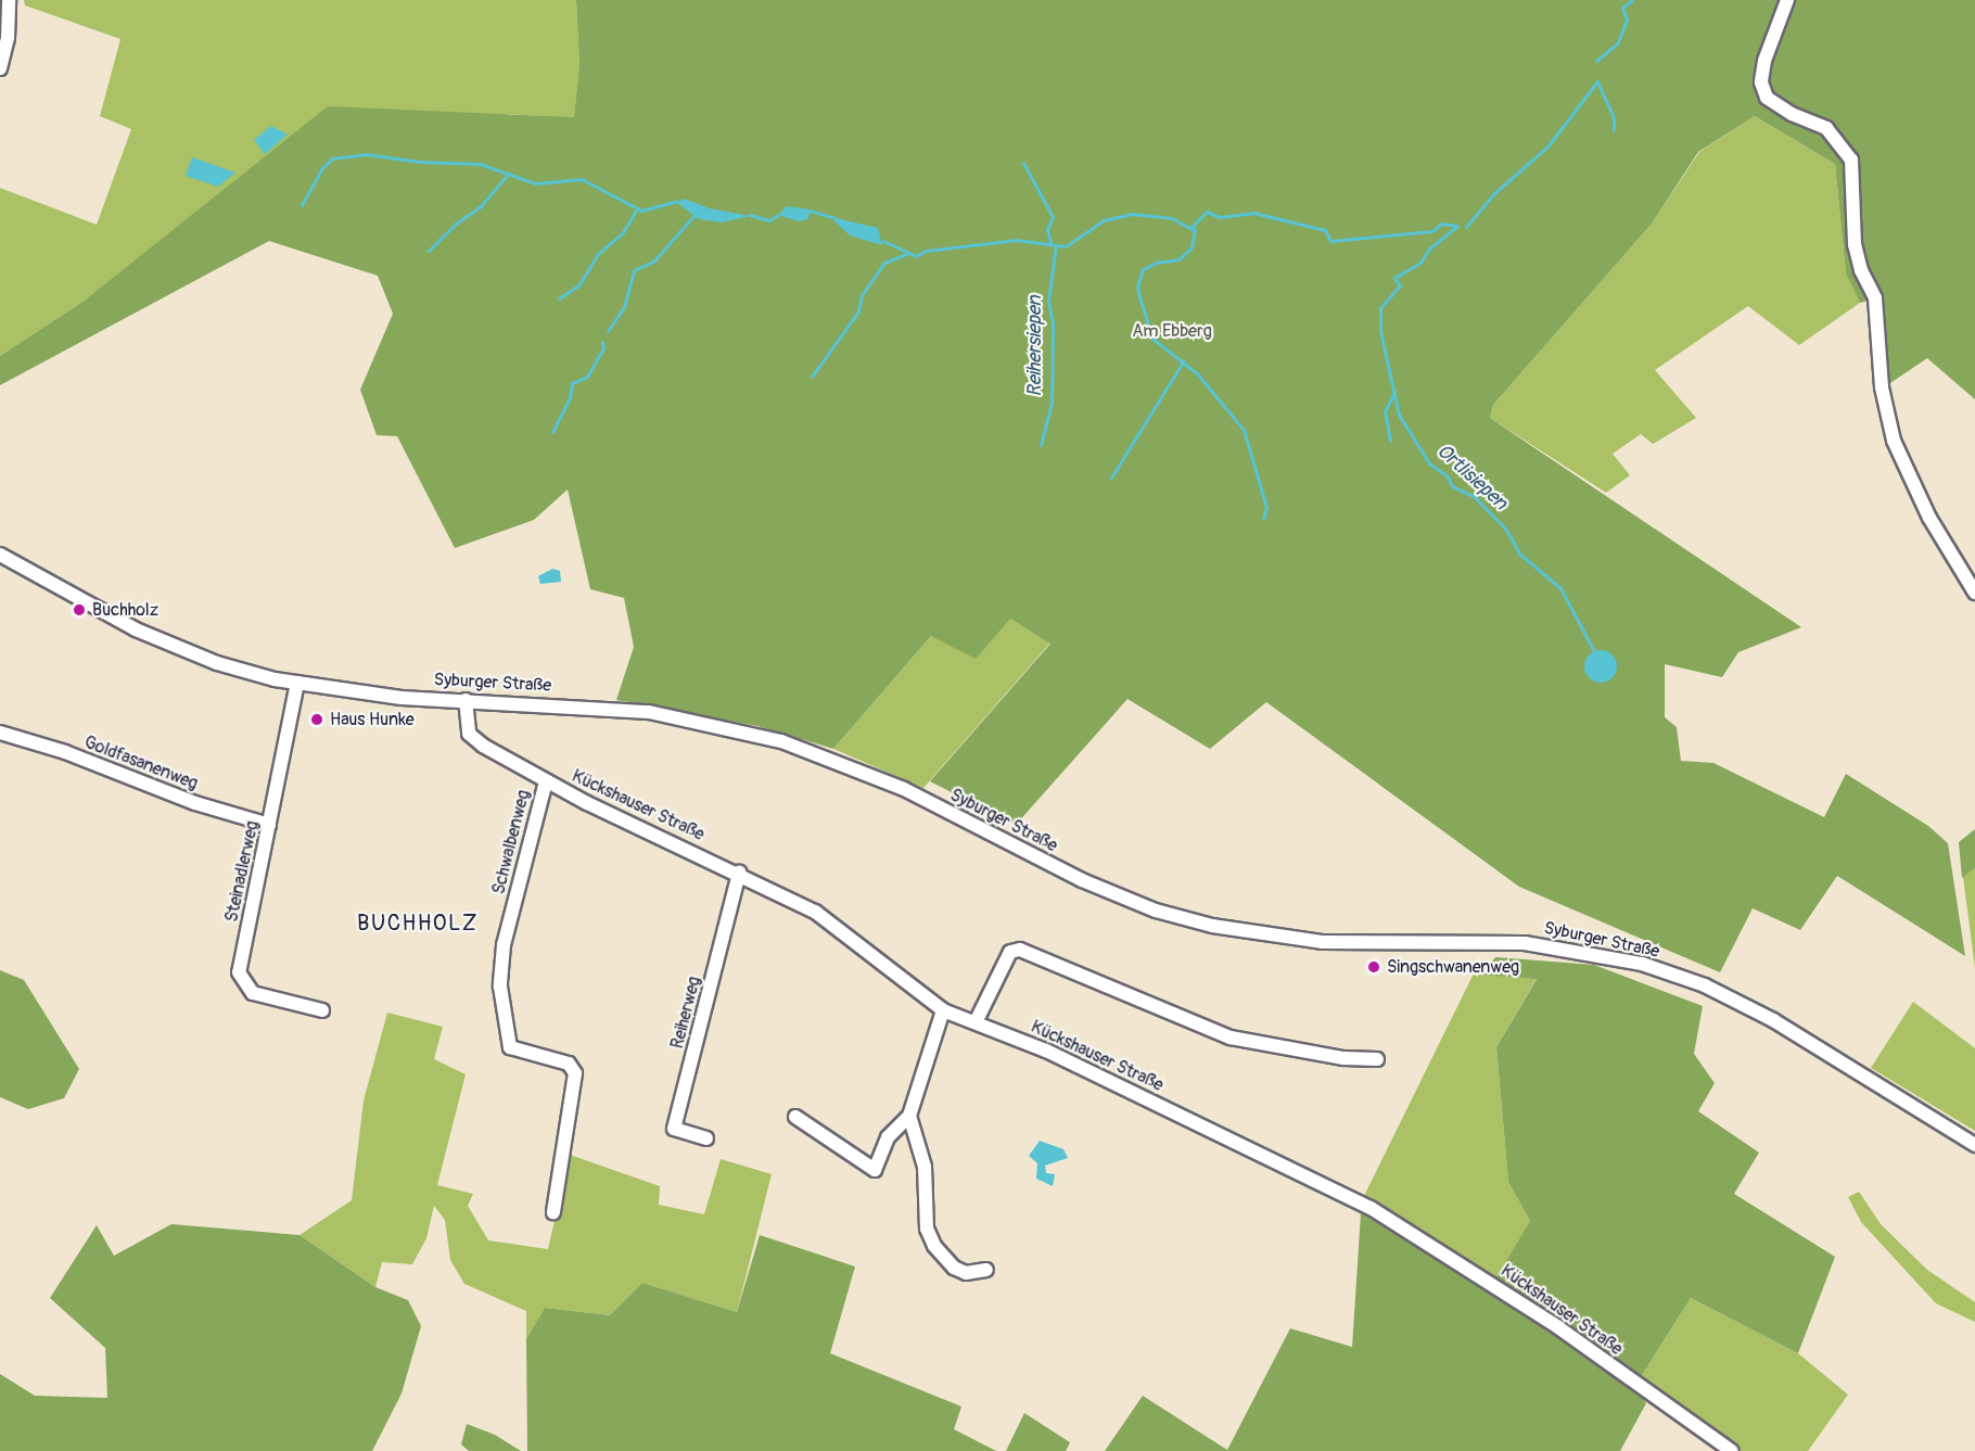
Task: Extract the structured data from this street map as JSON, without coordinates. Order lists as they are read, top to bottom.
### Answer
{
  "streets": {
    "street": [
      "Syburger Straße",
      "Goldfasanenweg",
      "Kückshauser Straße",
      "Schwalbenweg",
      "Steinadlerweg",
      "Reiherweg"
    ]
  },
  "crossings": [
    ["Syburger Straße", "Kückshauser Straße"],
    ["Syburger Straße", "Steinadlerweg"],
    ["Goldfasanenweg", "Steinadlerweg"],
    ["Kückshauser Straße", "Schwalbenweg"],
    ["Kückshauser Straße", "Reiherweg"]
  ],
  "districts": ["BUCHHOLZ"],
  "water": ["Reihersiepen", "Ortlisiepen"],
  "parks": ["Am Ebberg"],
  "places": ["Buchholz", "Haus Hunke", "Singschwanenweg"]
}
